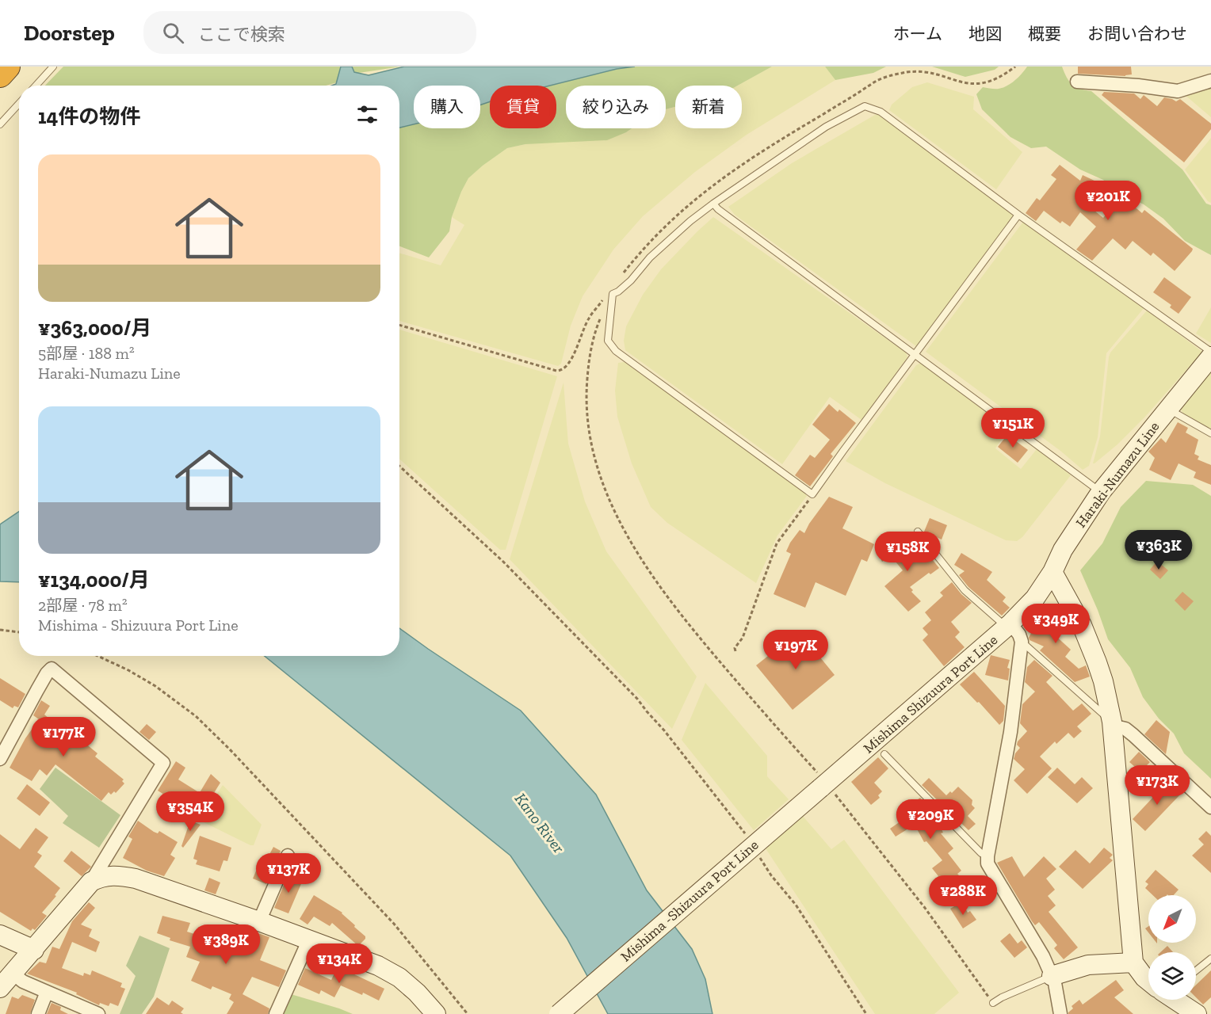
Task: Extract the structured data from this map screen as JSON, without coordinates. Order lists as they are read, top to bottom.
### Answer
{
  "streets": {
    "main road": ["Haraki-Numazu Line", "Mishima Shizuura Port Line", "Mishima -Shizuura Port Line"]
  },
  "crossings": [
    ["Haraki-Numazu Line", "Mishima Shizuura Port Line"],
    ["Mishima Shizuura Port Line", "Mishima -Shizuura Port Line"]
  ],
  "water": ["Kano River"],
  "north": "bottom left",
  "page": {
    "header": "Doorstep",
    "search": "ここで検索",
    "nav": [
      "ホーム",
      "地図",
      "概要",
      "お問い合わせ"
    ],
    "chip": [
      "購入",
      "賃貸",
      "絞り込み",
      "新着"
    ],
    "heading": "14件の物件",
    "list": [
      {
        "name": "¥363,000/月",
        "note": "5部屋 · 188 m² · Haraki-Numazu Line"
      },
      {
        "name": "¥134,000/月",
        "note": "2部屋 · 78 m² · Mishima - Shizuura Port Line"
      }
    ],
    "price": [
      "¥201K",
      "¥151K",
      "¥363K",
      "¥158K",
      "¥349K",
      "¥197K",
      "¥177K",
      "¥173K",
      "¥354K",
      "¥209K",
      "¥137K",
      "¥288K",
      "¥389K",
      "¥134K"
    ]
  }
}
